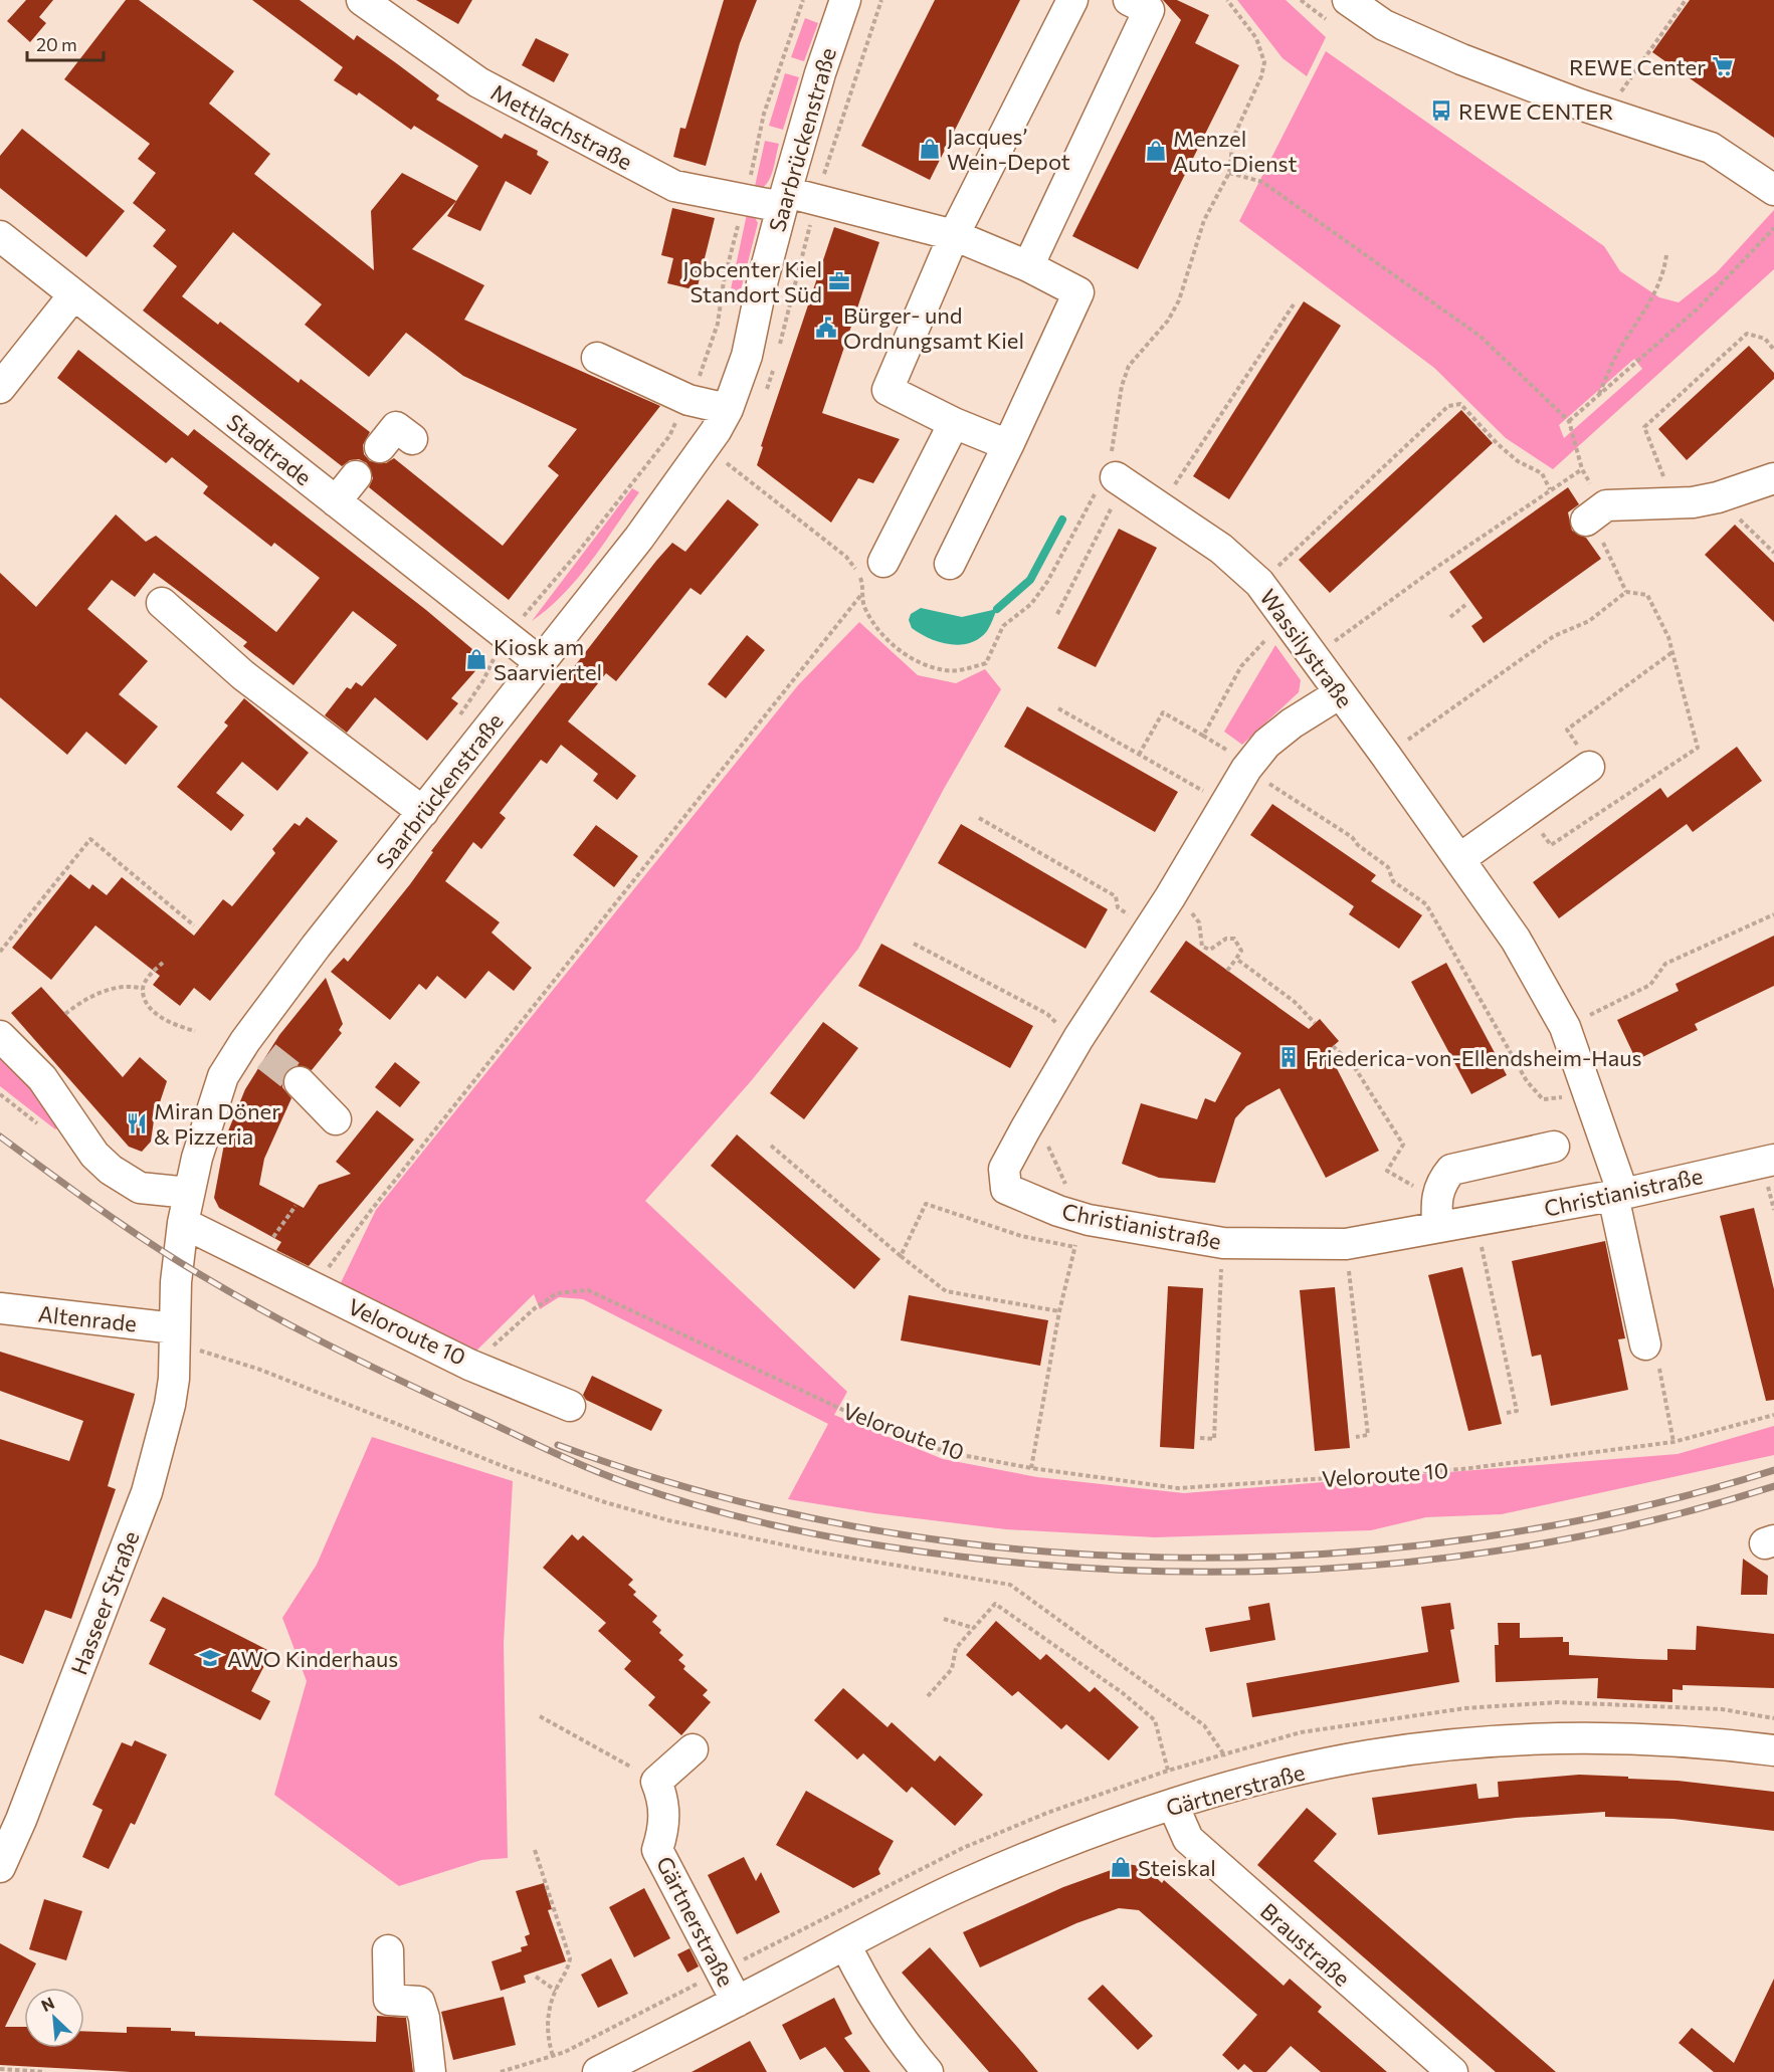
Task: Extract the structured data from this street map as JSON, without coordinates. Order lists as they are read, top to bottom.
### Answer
{
  "streets": {
    "street": [
      "Mettlachstraße",
      "Saarbrückenstraße",
      "Stadtrade",
      "Wassilystraße",
      "Christianistraße",
      "Altenrade",
      "Veloroute 10",
      "Hasseer Straße",
      "Gärtnerstraße",
      "Braustraße"
    ]
  },
  "crossings": [
    ["Mettlachstraße", "Saarbrückenstraße"],
    ["Saarbrückenstraße", "Stadtrade"],
    ["Saarbrückenstraße", "Altenrade"],
    ["Saarbrückenstraße", "Veloroute 10"],
    ["Saarbrückenstraße", "Hasseer Straße"],
    ["Wassilystraße", "Christianistraße"],
    ["Altenrade", "Hasseer Straße"],
    ["Gärtnerstraße", "Braustraße"]
  ],
  "places": {
    "supermarket": ["REWE Center"],
    "bus stop": ["REWE CENTER"],
    "shop": [
      "Jacques’ Wein-Depot",
      "Menzel Auto-Dienst",
      "Kiosk am Saarviertel",
      "Steiskal"
    ],
    "office": ["Jobcenter Kiel Standort Süd"],
    "public building": ["Bürger- und Ordnungsamt Kiel"],
    "building": ["Friederica-von-Ellendsheim-Haus"],
    "restaurant": ["Miran Döner & Pizzeria"],
    "school or university": ["AWO Kinderhaus"]
  },
  "scale_bar": "20 m",
  "north": "top left"
}
